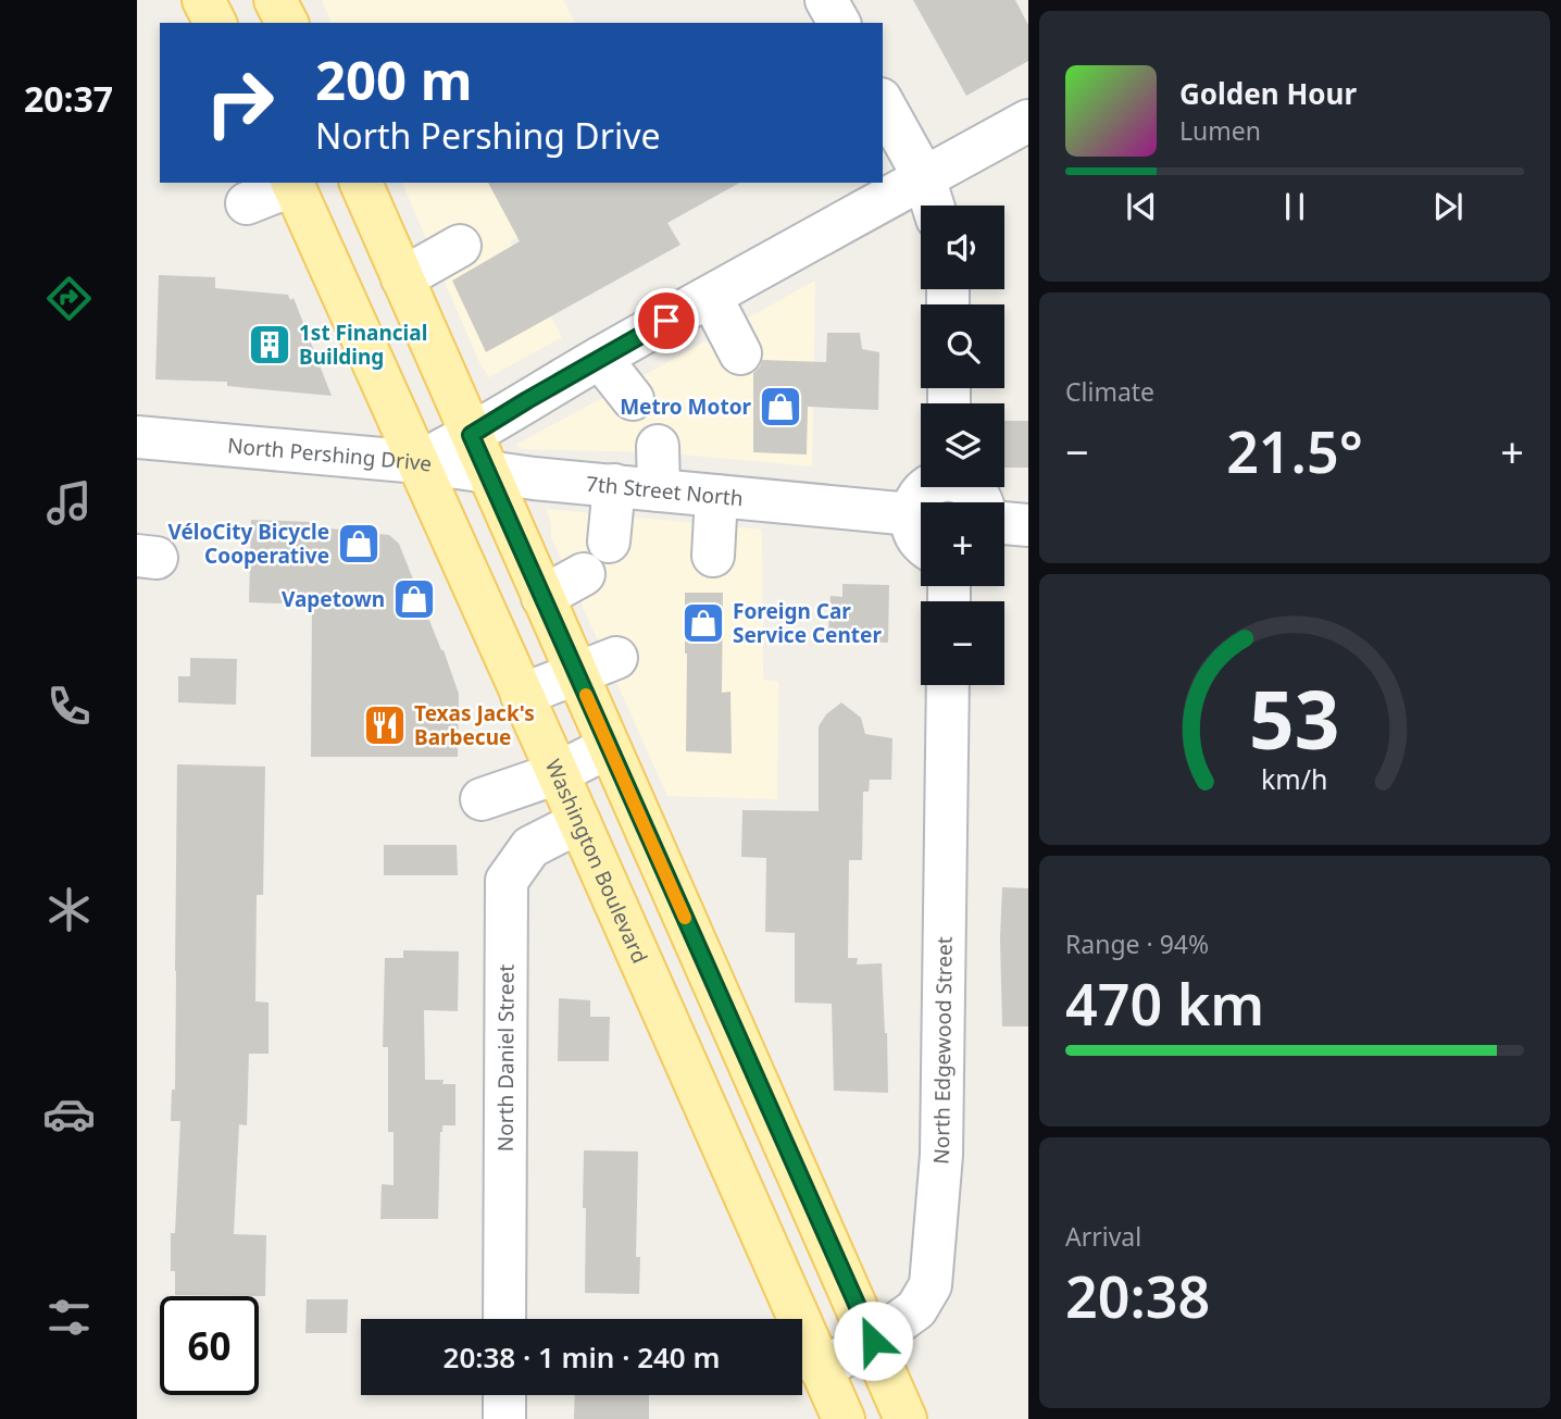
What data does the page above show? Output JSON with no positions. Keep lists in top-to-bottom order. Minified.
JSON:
{"streets":{"main road":["Washington Boulevard"],"street":["North Pershing Drive","7th Street North","North Edgewood Street","North Daniel Street"]},"crossings":[["North Pershing Drive","7th Street North"],["North Pershing Drive","Washington Boulevard"],["7th Street North","Washington Boulevard"],["Washington Boulevard","North Edgewood Street"],["Washington Boulevard","North Daniel Street"]],"places":{"building":["1st Financial Building"],"shop":["Metro Motor","VéloCity Bicycle Cooperative","Vapetown","Foreign Car Service Center"],"restaurant":["Texas Jack's Barbecue"]},"page":{"tabs":"20:37","turn":["200 m","North Pershing Drive"],"song":["Golden Hour","Lumen"],"map_buttons":["+","−"],"tile":["Climate",["Range · 94%","470 km"],["Arrival","20:38"]],"heat":["−","21.5°","+"],"limit":"60","trip":"20:38 · 1 min · 240 m","gauge":["53","km/h"]}}
